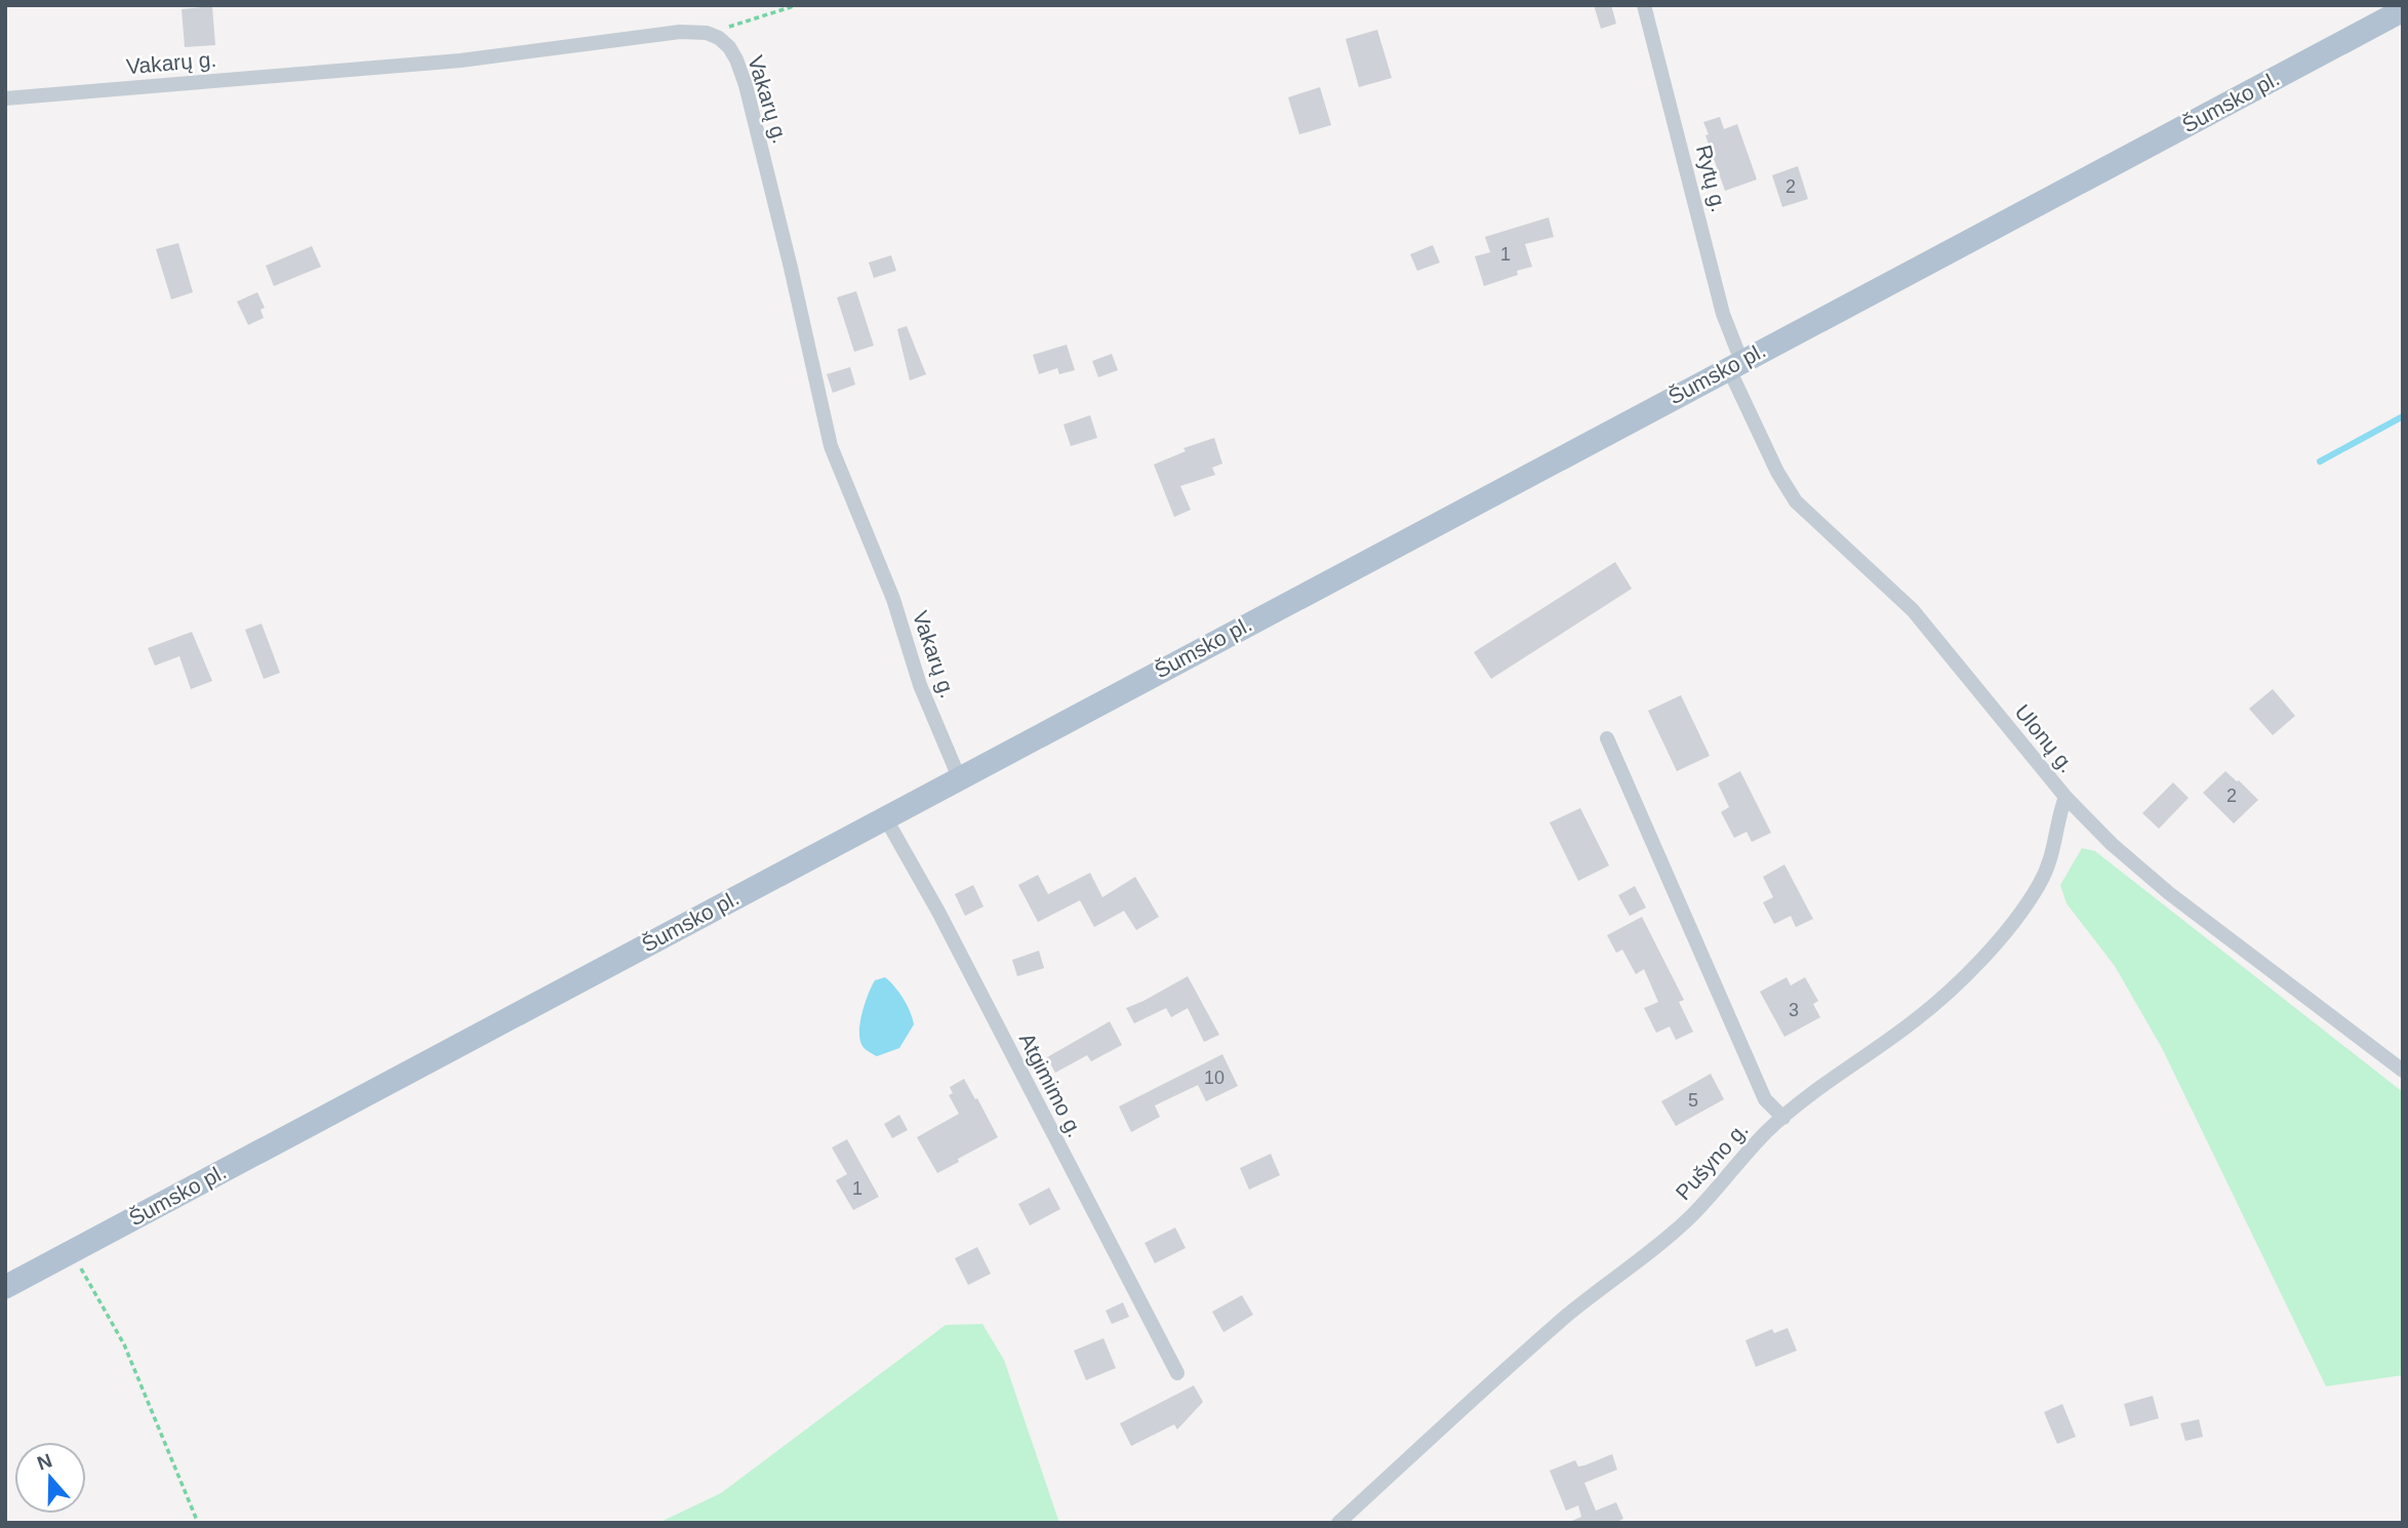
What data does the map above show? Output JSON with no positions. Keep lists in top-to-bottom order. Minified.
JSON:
{"streets":{"main road":["Šumsko pl."],"street":["Vakarų g.","Rytų g.","Ulonų g.","Atgimimo g.","Pušyno g."]},"crossings":[["Vakarų g.","Šumsko pl."],["Šumsko pl.","Rytų g."],["Šumsko pl.","Ulonų g."],["Šumsko pl.","Atgimimo g."],["Rytų g.","Ulonų g."],["Ulonų g.","Pušyno g."]],"house_numbers":["2","1","2","3","10","5","1"],"north":"top"}
